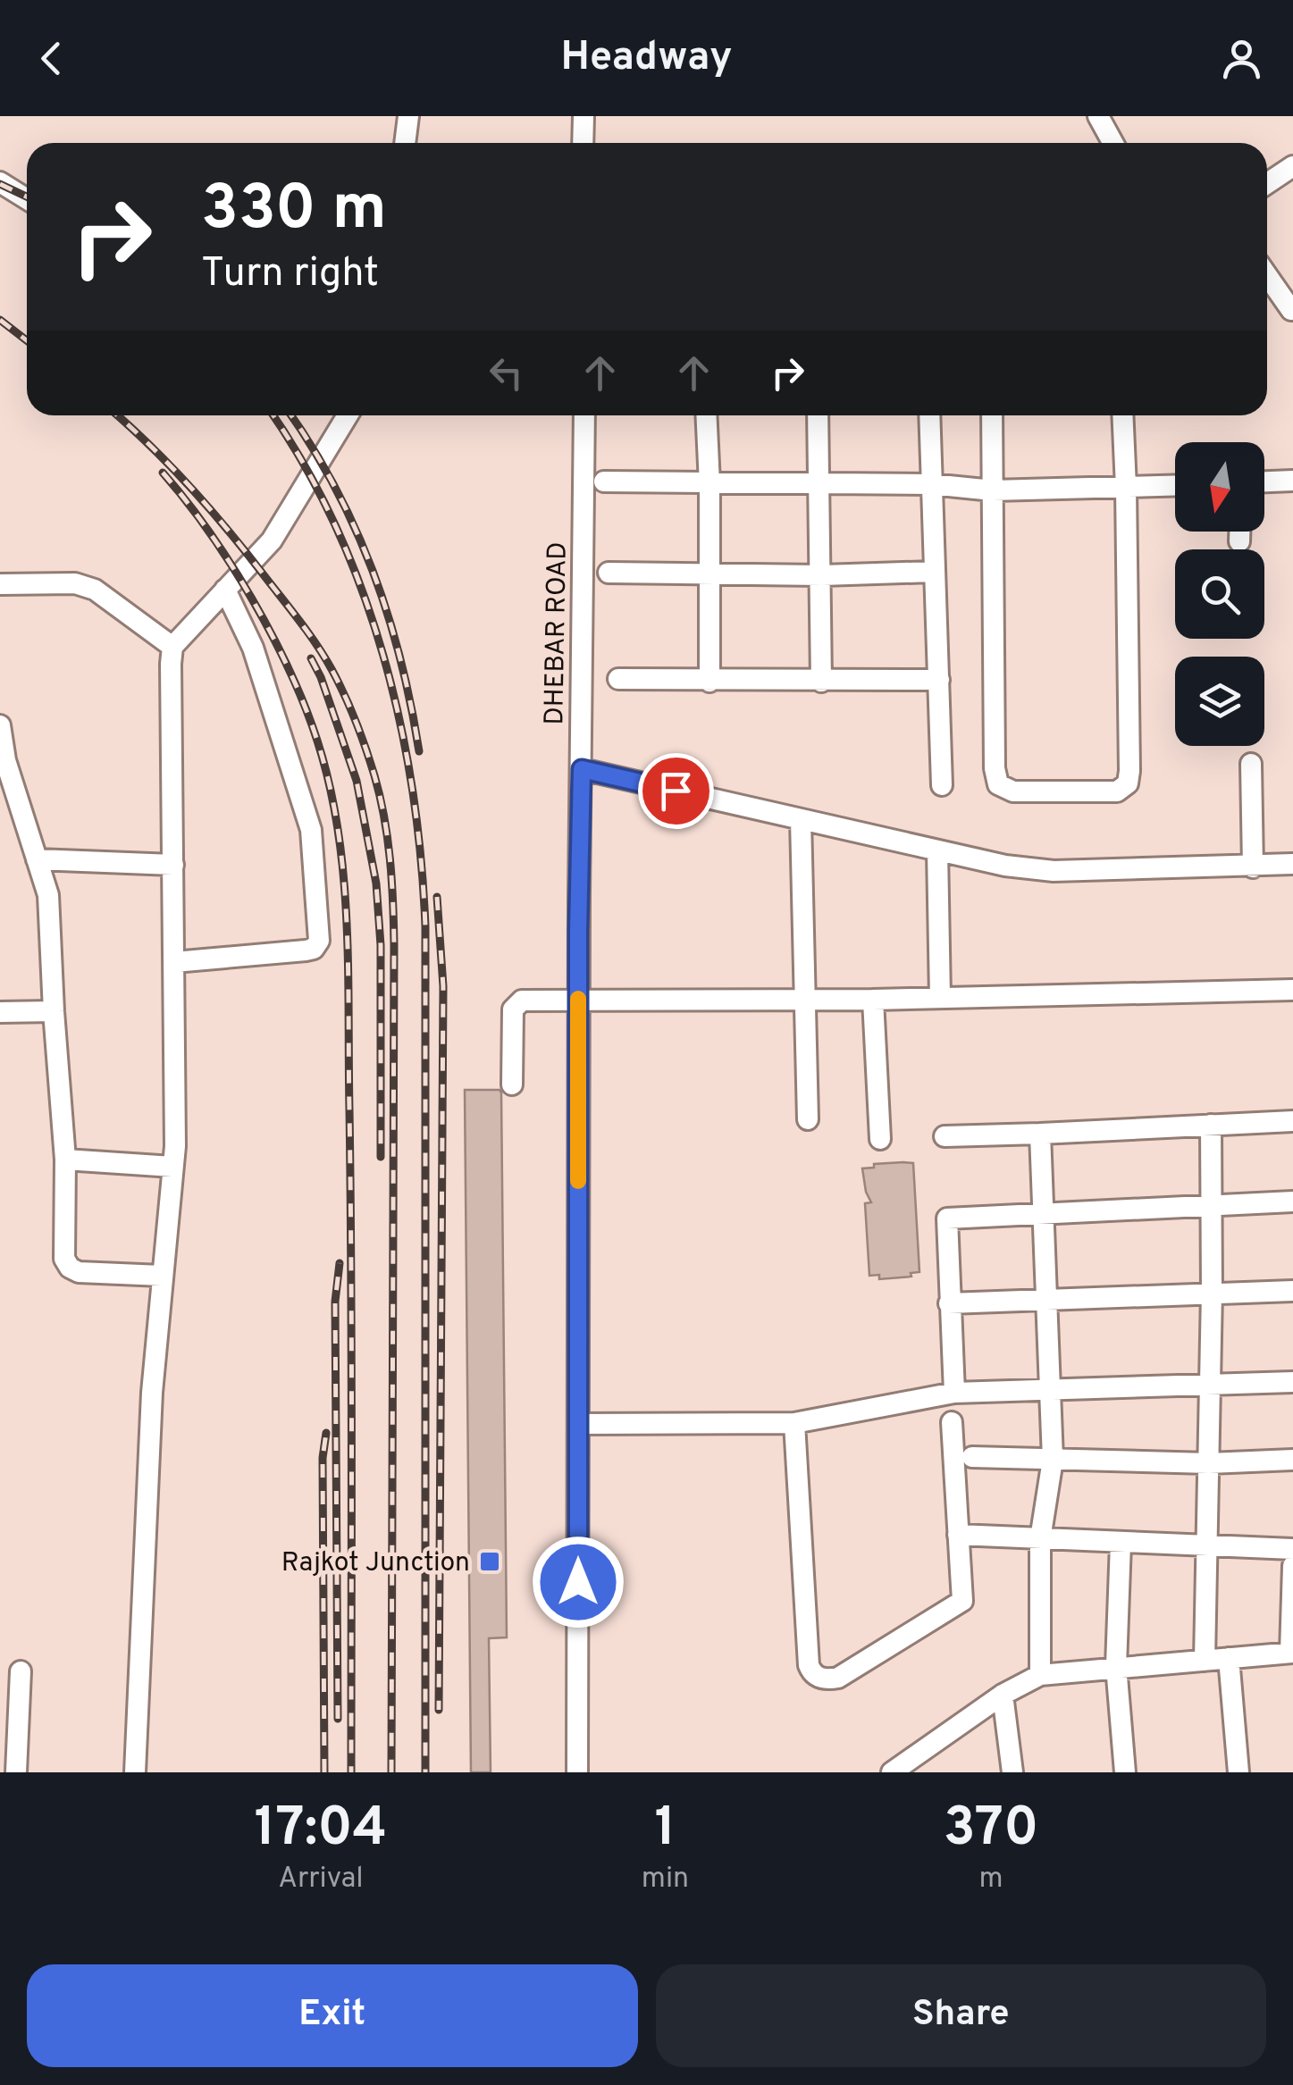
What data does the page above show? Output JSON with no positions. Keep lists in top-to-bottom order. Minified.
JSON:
{"streets":{"street":["DHEBAR ROAD"]},"places":{"transit":["Rajkot Junction"]},"north":"bottom","page":{"header":"Headway","turn":["330 m","Turn right"],"eta":["17:04","Arrival","1","min","370","m"],"buttons":["Exit","Share"]}}
